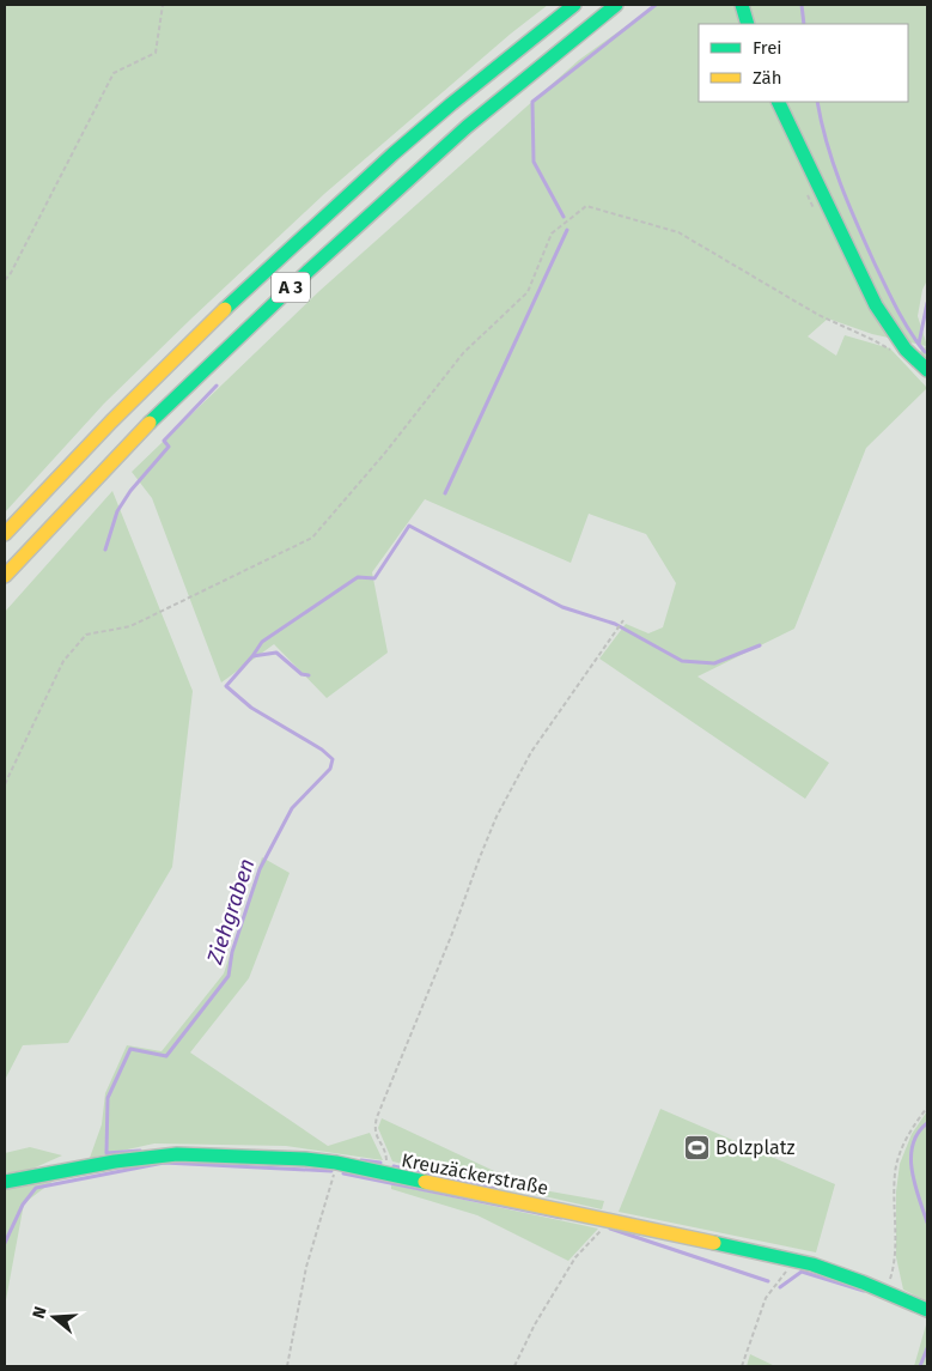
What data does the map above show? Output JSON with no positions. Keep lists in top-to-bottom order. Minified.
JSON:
{"streets":{"main road":["A 3","Kreuzäckerstraße"]},"water":["Ziehgraben"],"places":{"sports":["Bolzplatz"]},"legend":["Frei","Zäh"],"north":"left"}
